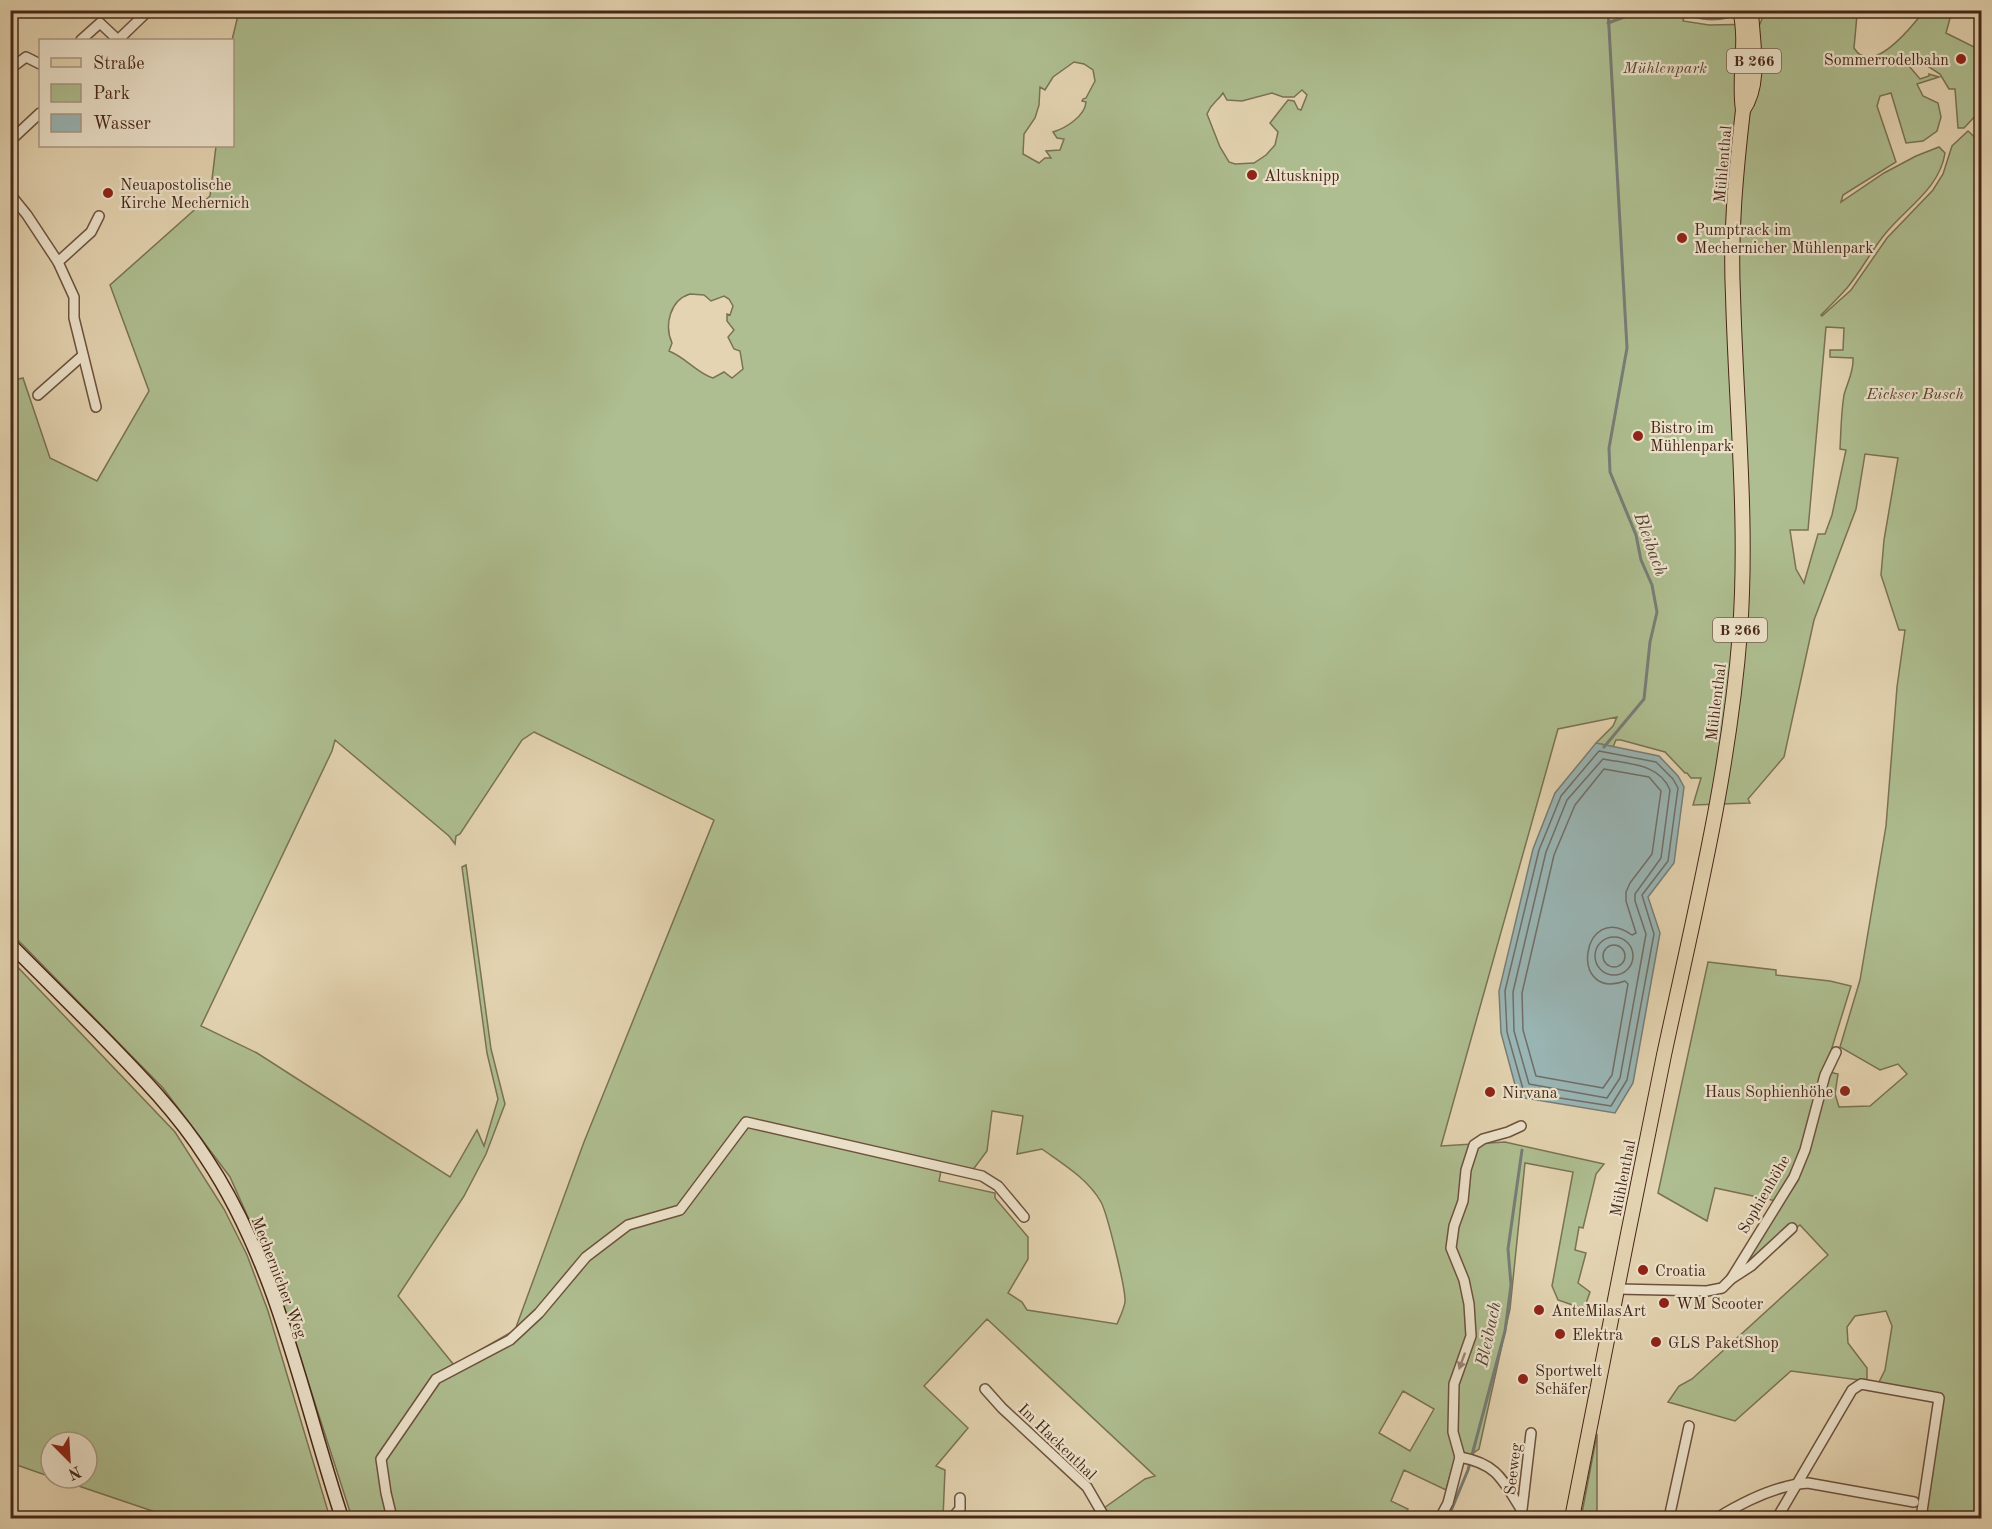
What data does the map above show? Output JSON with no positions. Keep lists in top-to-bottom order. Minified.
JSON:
{"streets":{"main road":["B 266","Mühlenthal"],"street":["Sophienhöhe","Mechernicher Weg","Im Hackenthal","Seeweg"]},"crossings":[["B 266","Mühlenthal"]],"water":["Bleibach"],"parks":["Mühlenpark","Eickser Busch"],"places":["Sommerrodelbahn","Altusknipp","Neuapostolische Kirche Mechernich","Pumptrack im Mechernicher Mühlenpark","Bistro im Mühlenpark","Haus Sophienhöhe","Nirvana","Croatia","WM Scooter","AnteMilasArt","Elektra","GLS PaketShop","Sportwelt Schäfer"],"legend":["Straße","Park","Wasser"],"north":"bottom right"}
